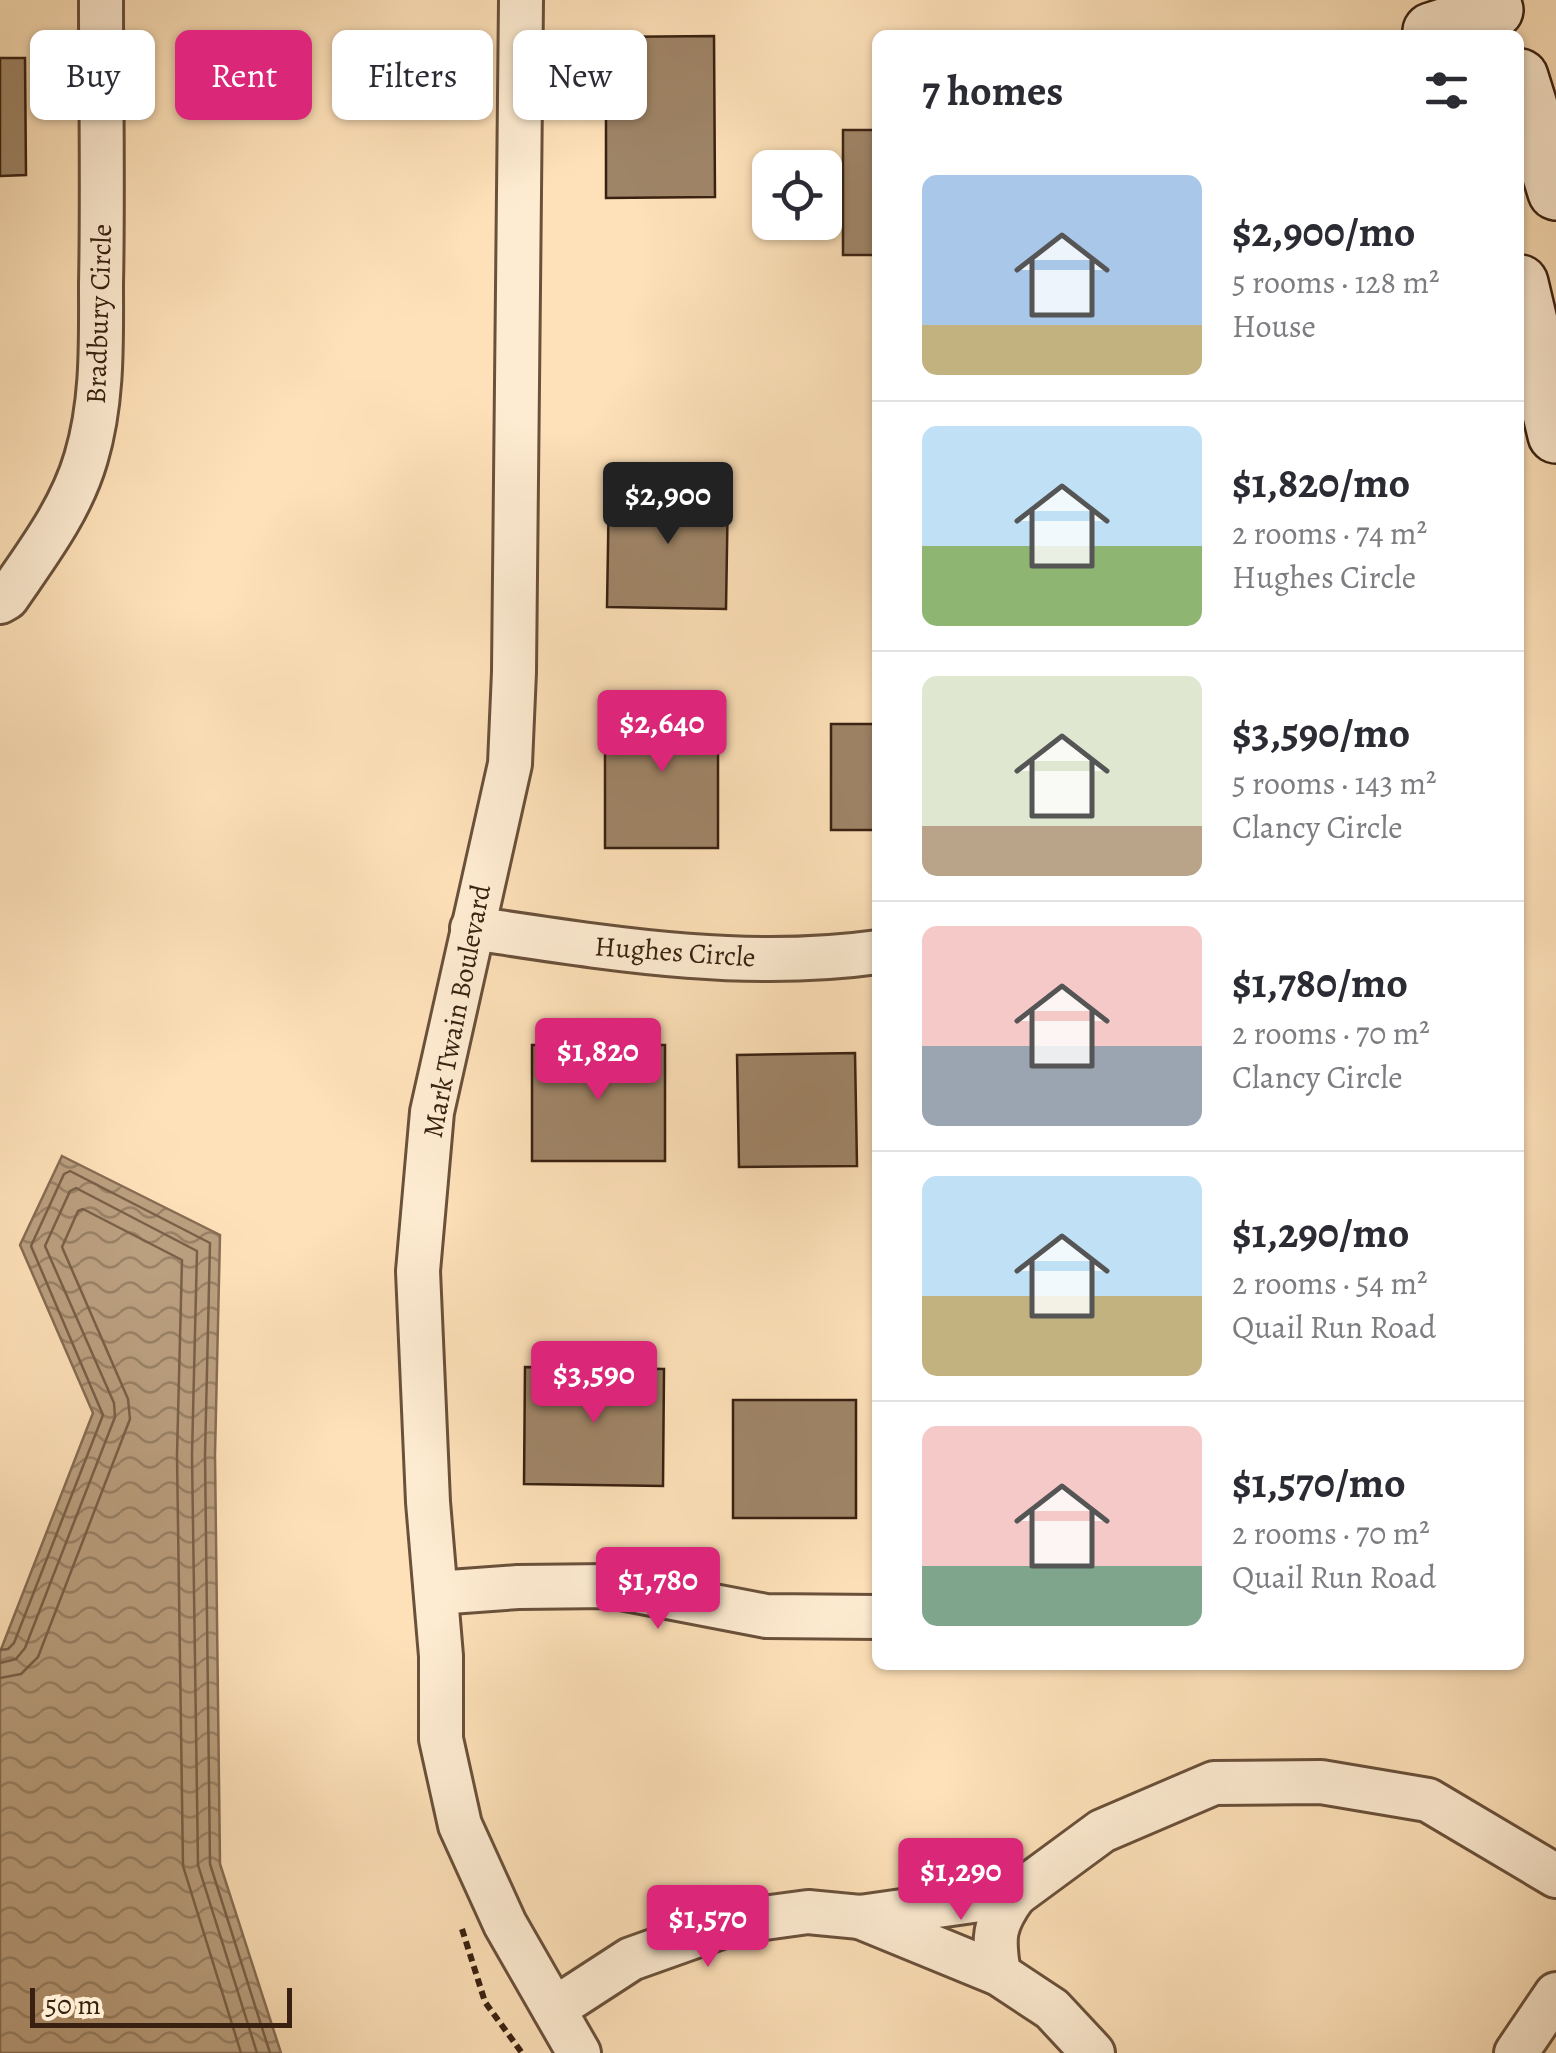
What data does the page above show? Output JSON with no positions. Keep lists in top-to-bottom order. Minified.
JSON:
{"streets":{"street":["Bradbury Circle","Hughes Circle","Mark Twain Boulevard"]},"crossings":[["Hughes Circle","Mark Twain Boulevard"]],"scale_bar":"50 m","page":{"chip":["Buy","Rent","Filters","New"],"heading":"7 homes","list":[{"name":"$2,900/mo","note":"5 rooms · 128 m² · House"},{"name":"$1,820/mo","note":"2 rooms · 74 m² · Hughes Circle"},{"name":"$3,590/mo","note":"5 rooms · 143 m² · Clancy Circle"},{"name":"$1,780/mo","note":"2 rooms · 70 m² · Clancy Circle"},{"name":"$1,290/mo","note":"2 rooms · 54 m² · Quail Run Road"},{"name":"$1,570/mo","note":"2 rooms · 70 m² · Quail Run Road"}],"price":["$2,900","$2,640","$1,820","$3,590","$1,780","$1,290","$1,570"],"scale":"50 m"}}
